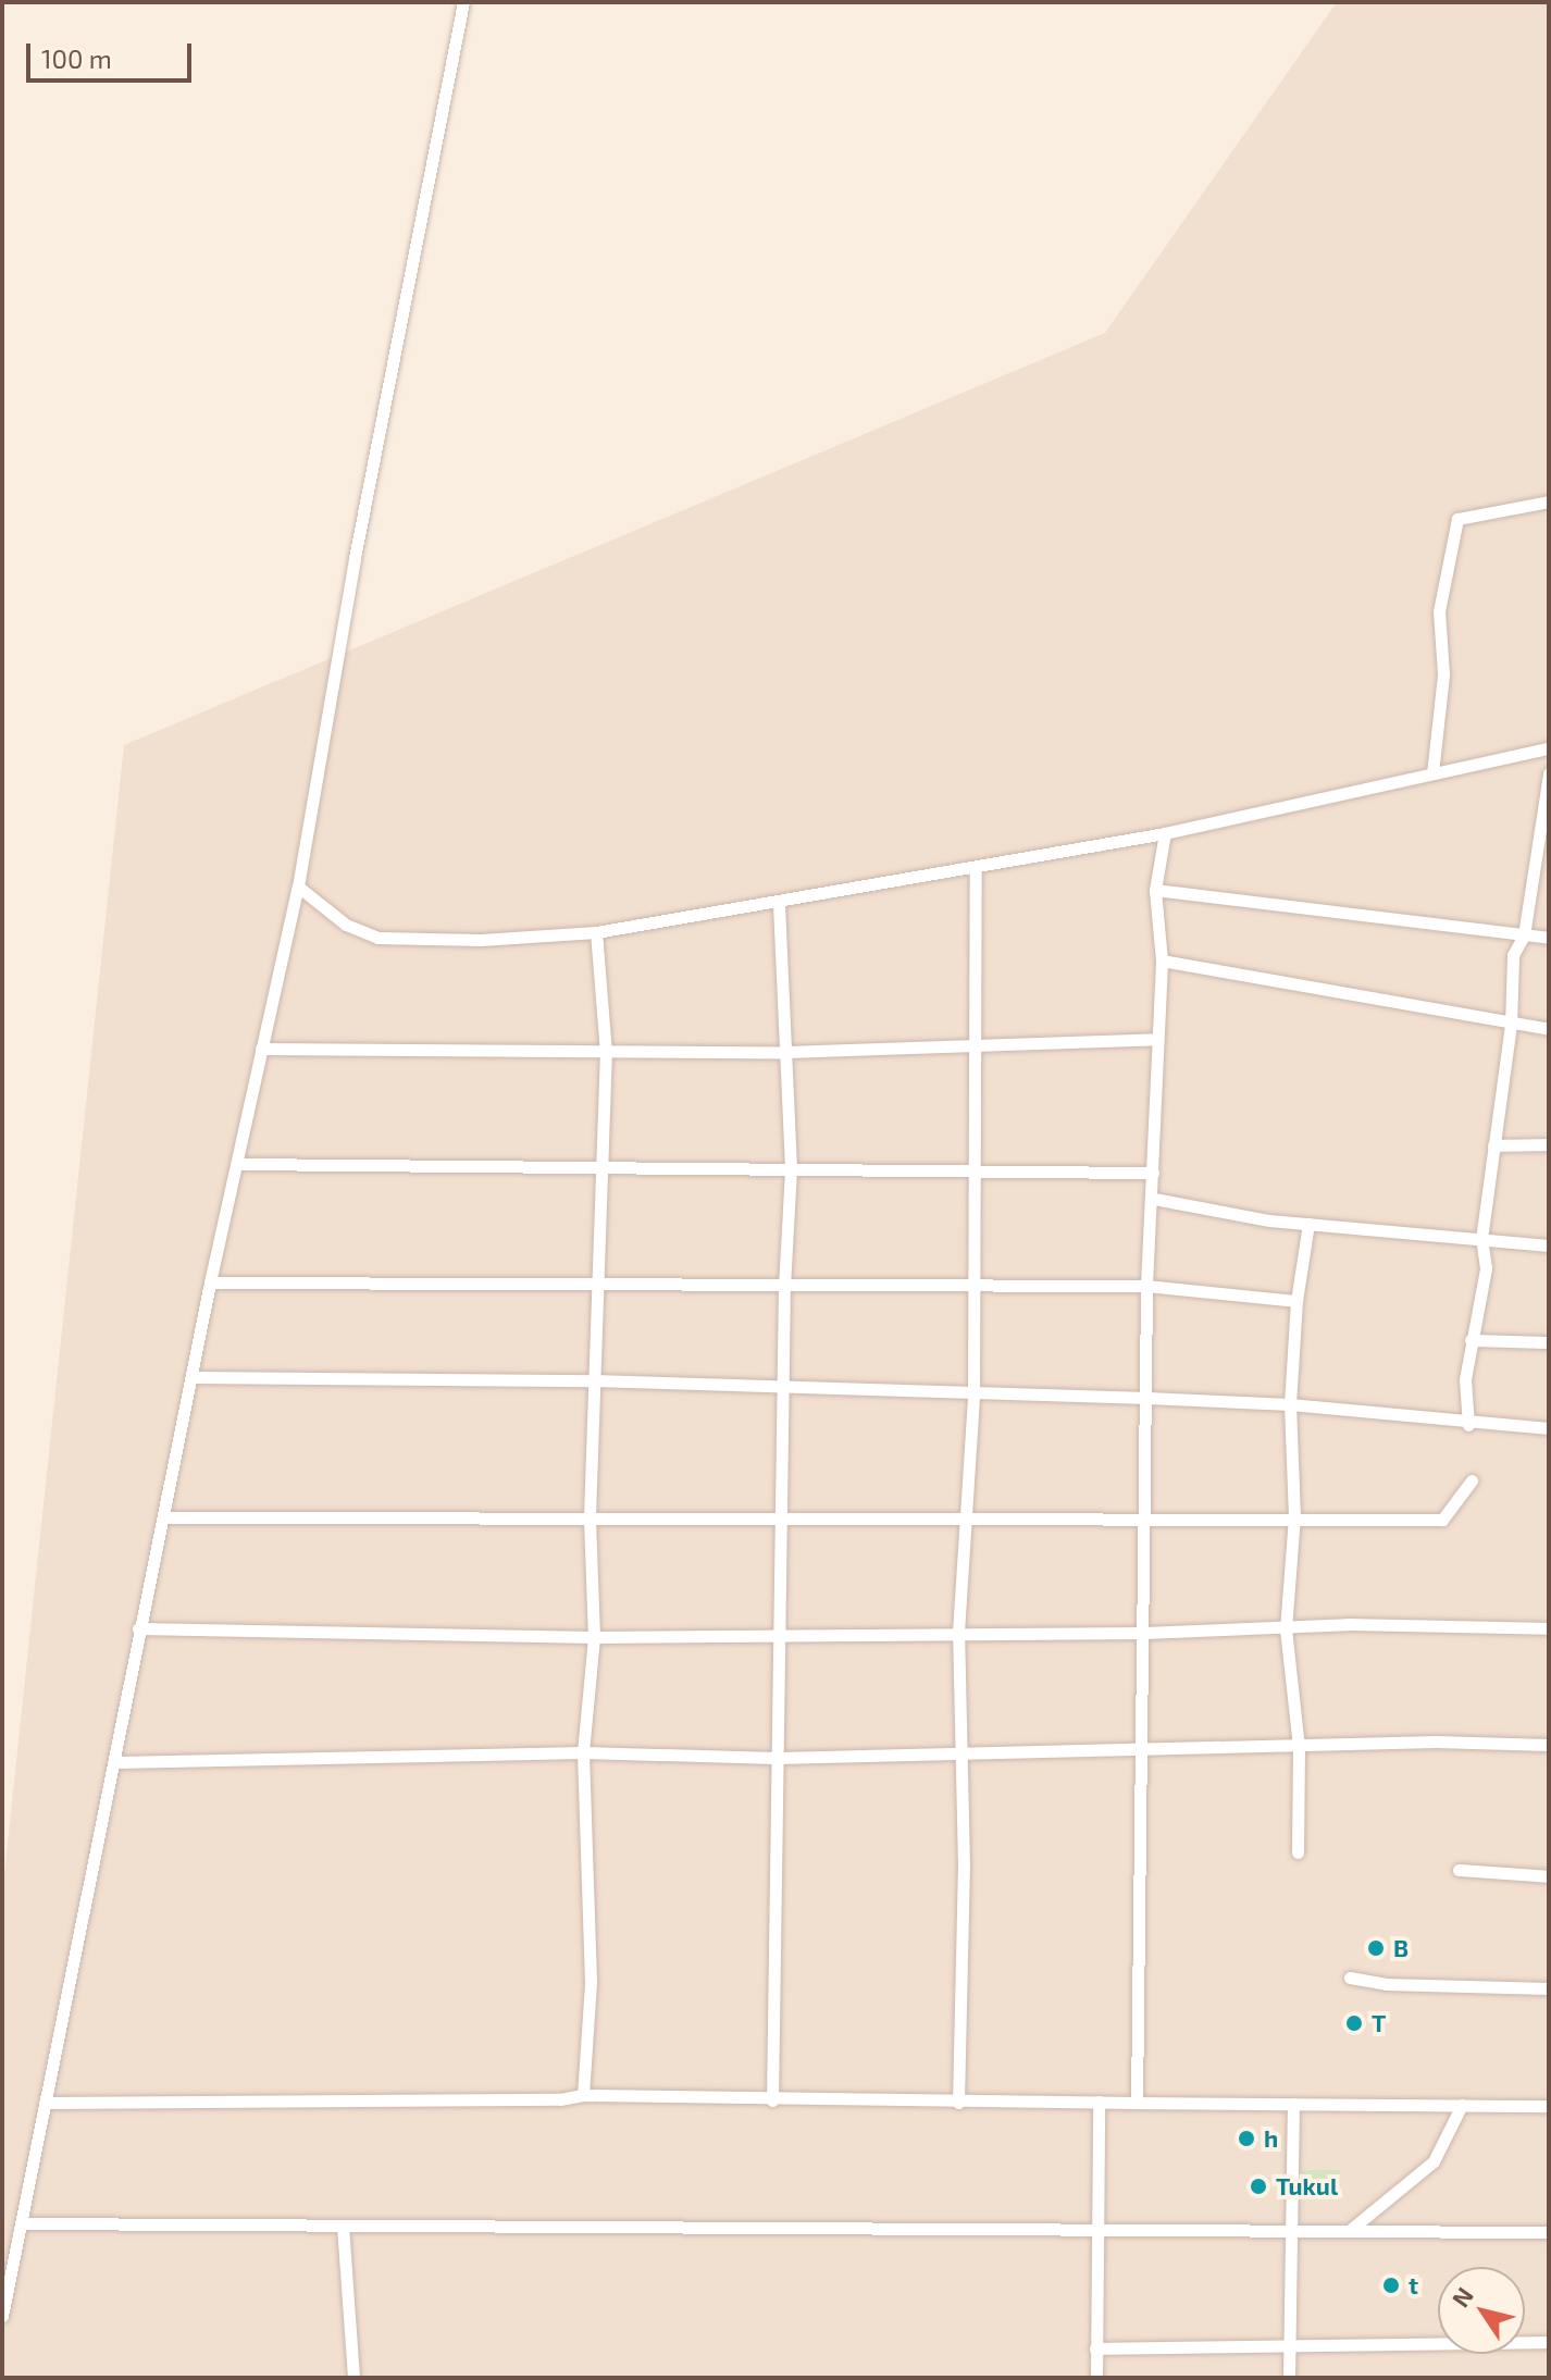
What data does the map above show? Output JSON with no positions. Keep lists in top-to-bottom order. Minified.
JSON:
{"places":["B","T","h","Tukul","t"],"scale_bar":"100 m","north":"top left"}
